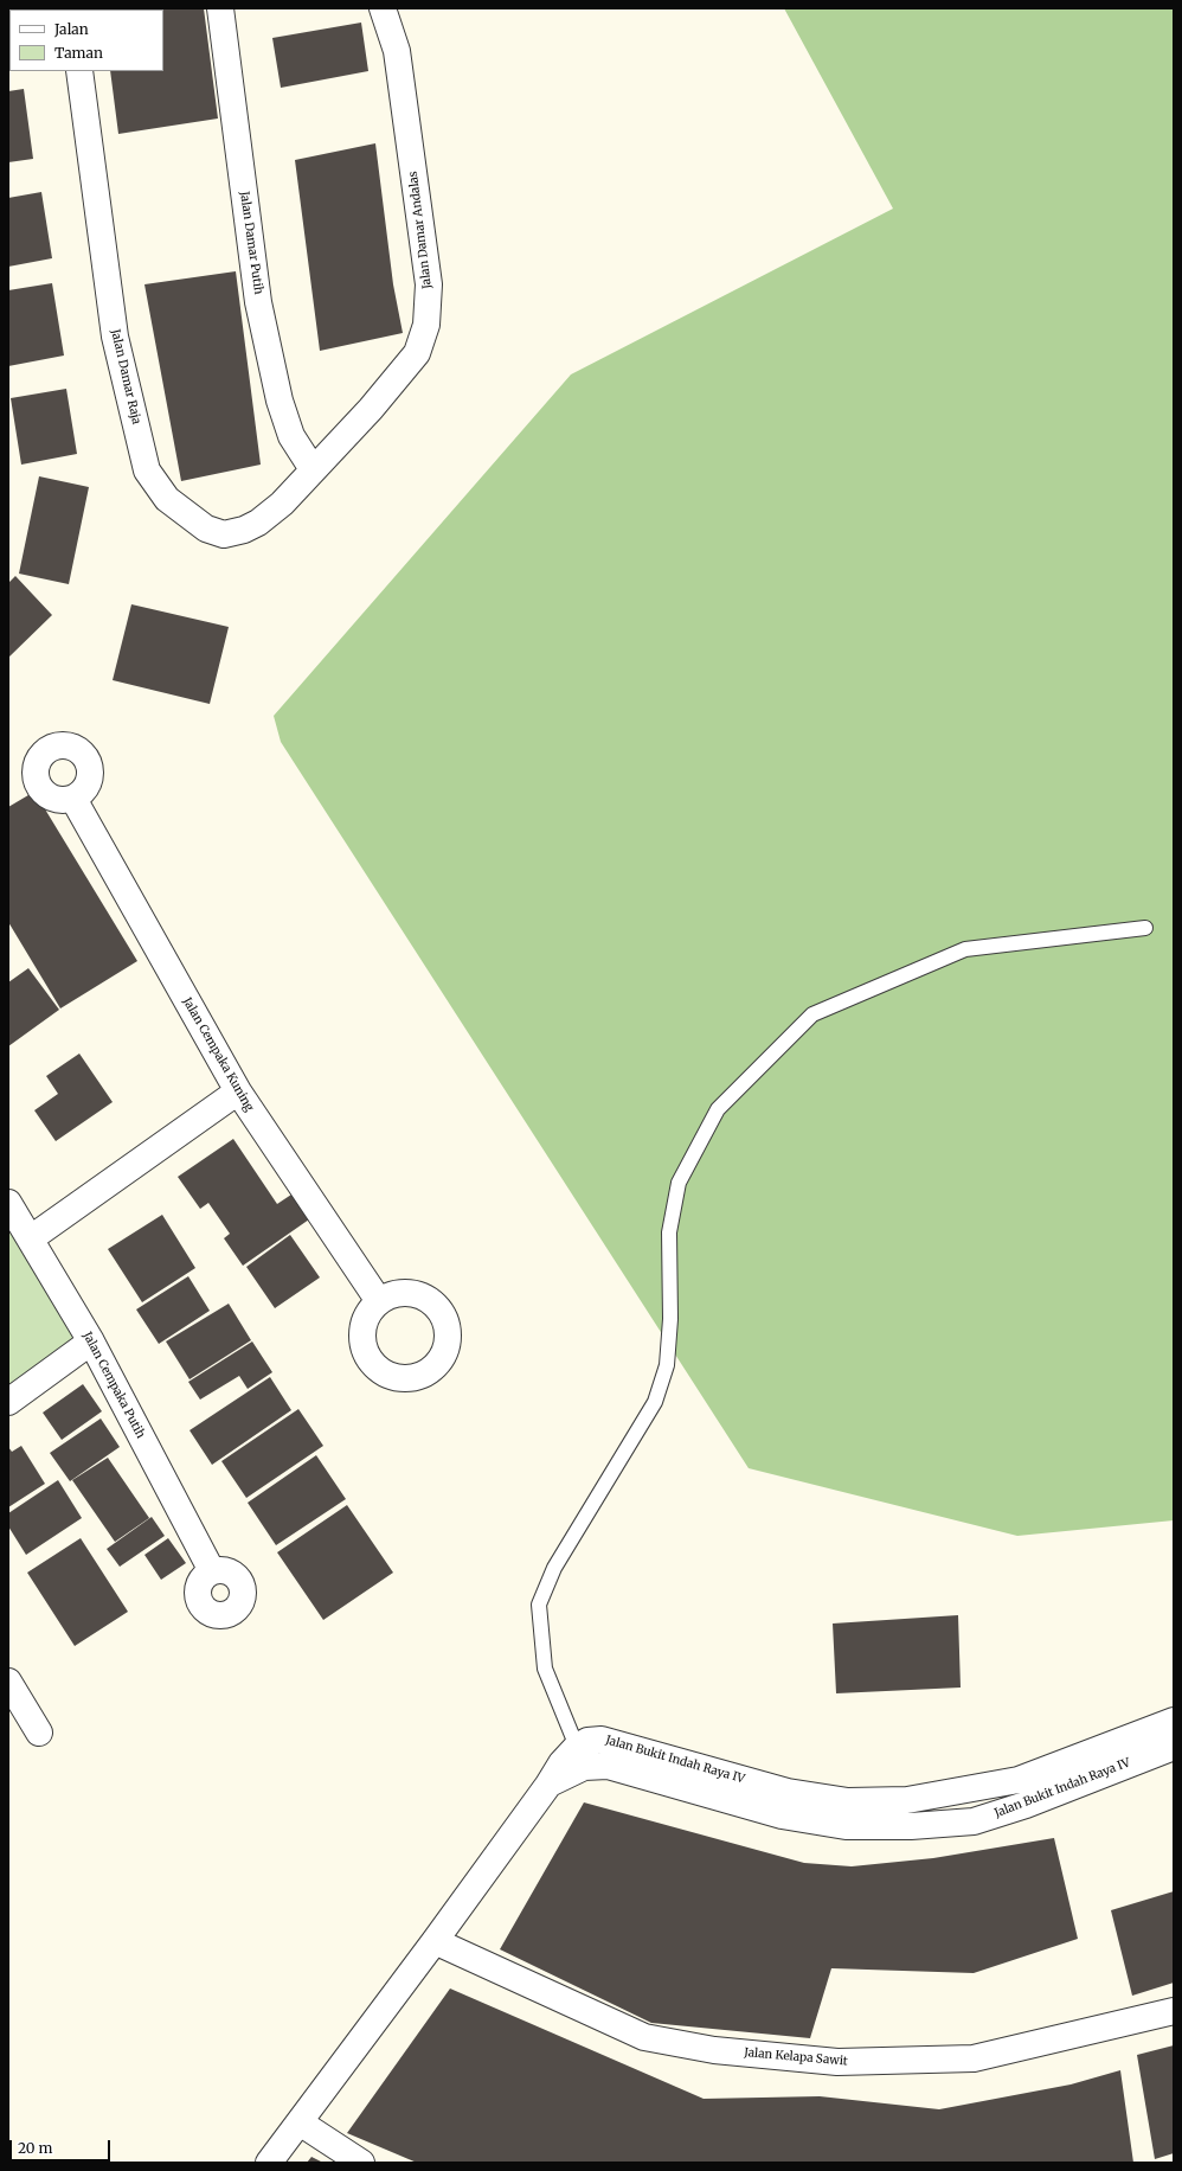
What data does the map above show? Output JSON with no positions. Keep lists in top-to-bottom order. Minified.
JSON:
{"streets":{"street":["Jalan Damar Andalas","Jalan Damar Putih","Jalan Damar Raja","Jalan Cempaka Kuning","Jalan Cempaka Putih","Jalan Bukit Indah Raya IV","Jalan Kelapa Sawit"]},"crossings":[["Jalan Damar Andalas","Jalan Damar Putih"],["Jalan Damar Andalas","Jalan Damar Raja"],["Jalan Damar Putih","Jalan Damar Raja"],["Jalan Bukit Indah Raya IV","Jalan Kelapa Sawit"]],"legend":["Jalan","Taman"],"scale_bar":"20 m"}
